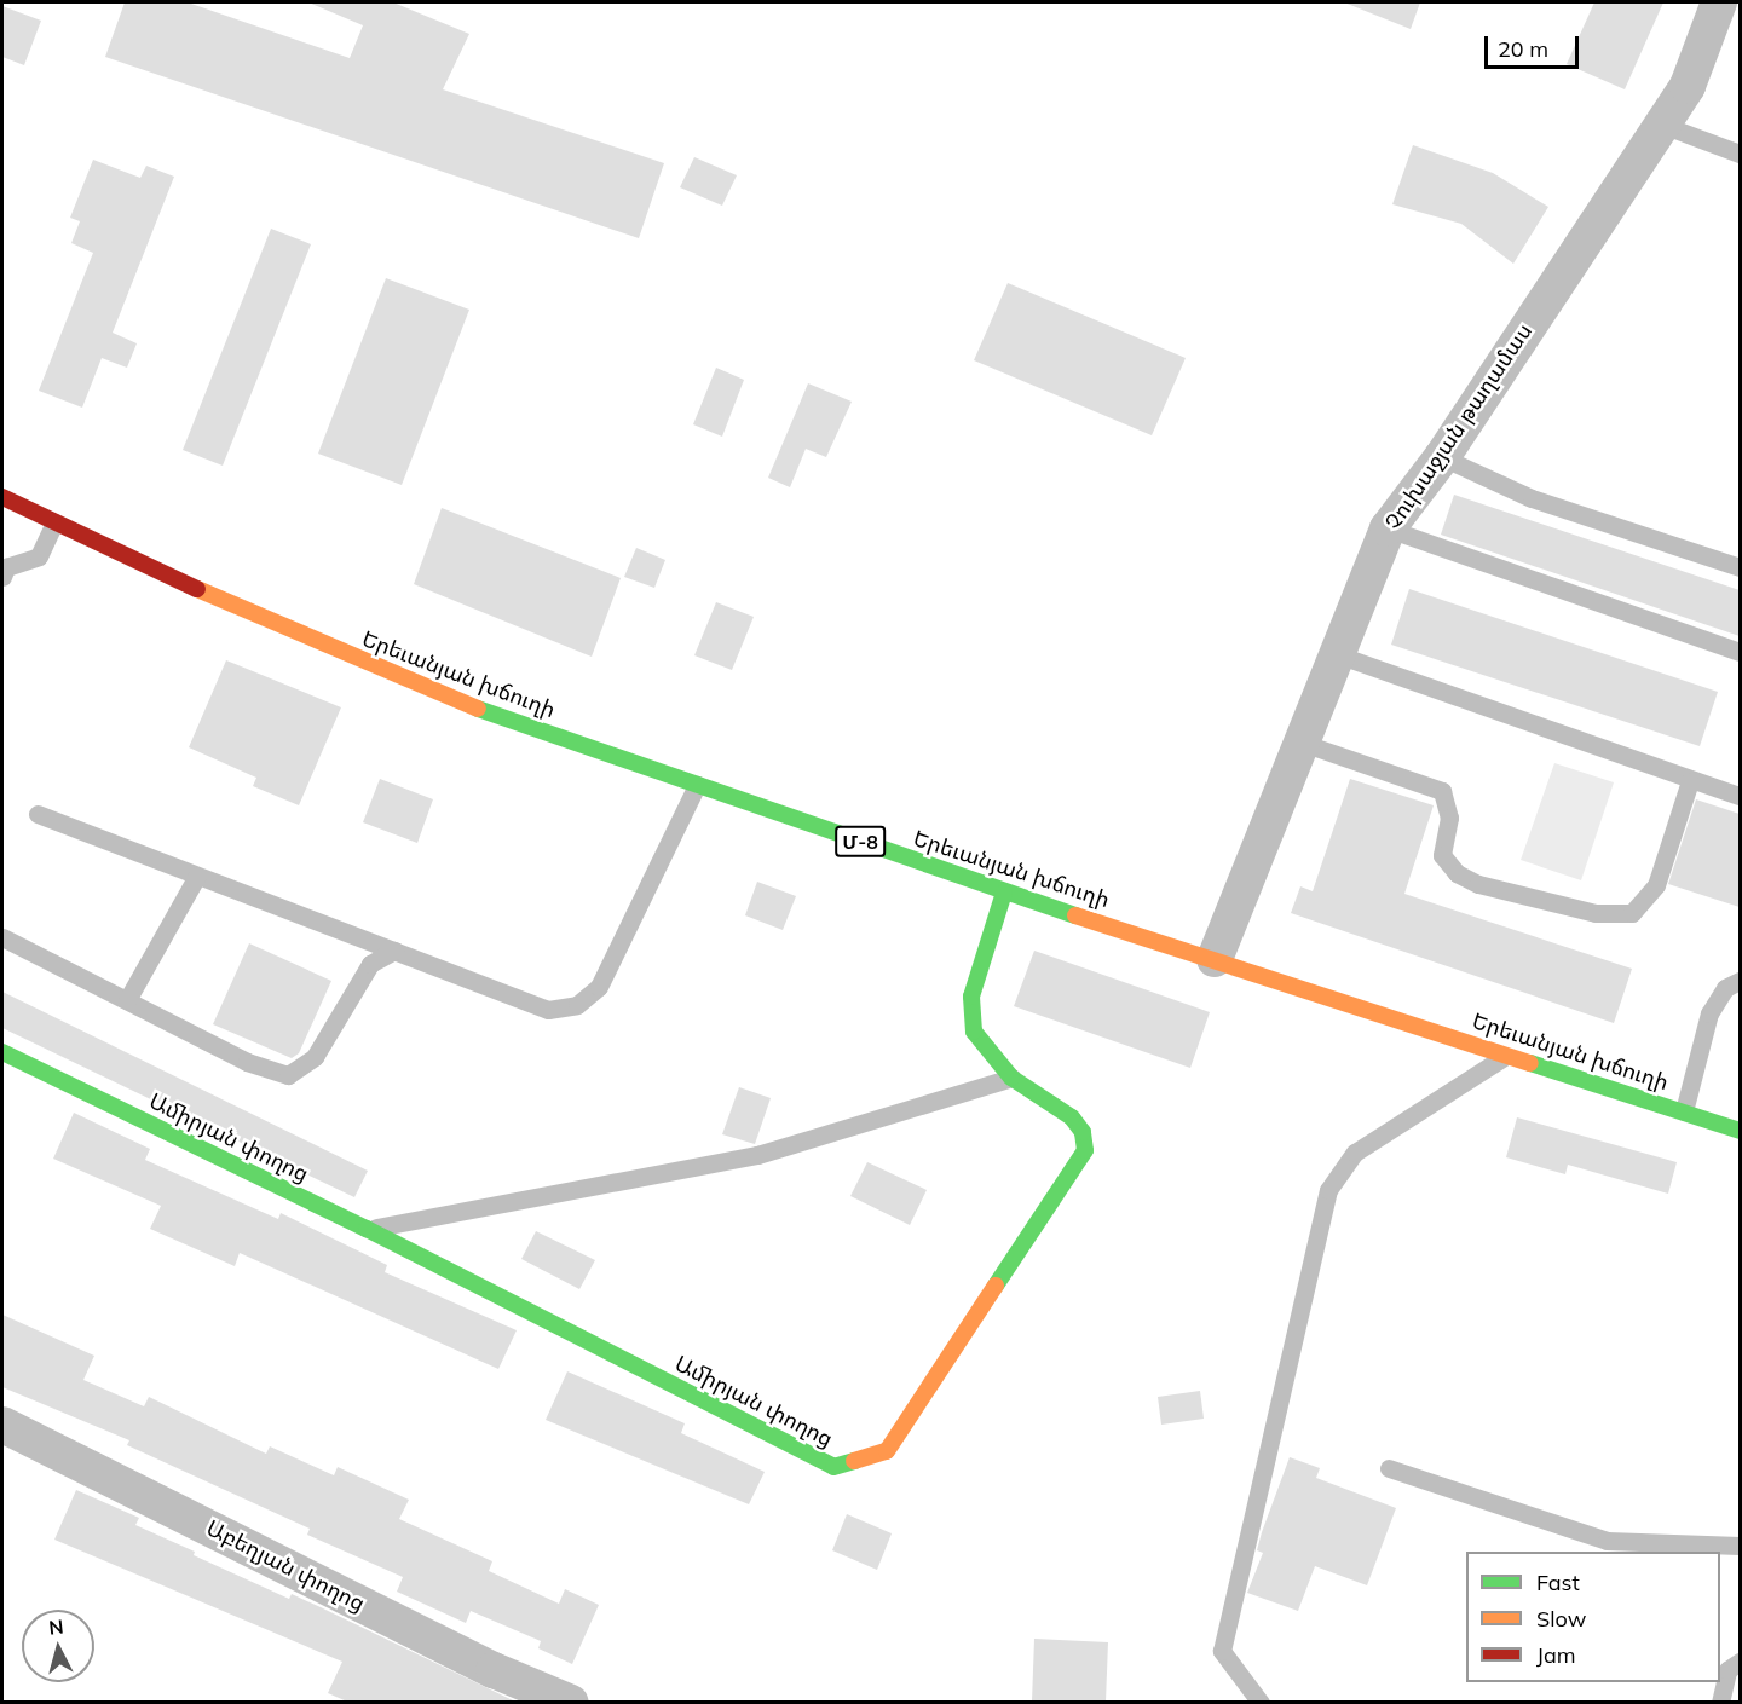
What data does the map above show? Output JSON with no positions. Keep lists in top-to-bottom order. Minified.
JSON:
{"streets":{"main road":["Երեւանյան խճուղի","Մ-8","Ամիրյան փողոց"],"street":["Չուխաջյան թաղամաս","Աբեղյան փողոց"]},"crossings":[["Չուխաջյան թաղամաս","Երեւանյան խճուղի"],["Երեւանյան խճուղի","Ամիրյան փողոց"]],"legend":["Fast","Slow","Jam"],"scale_bar":"20 m","north":"top"}
